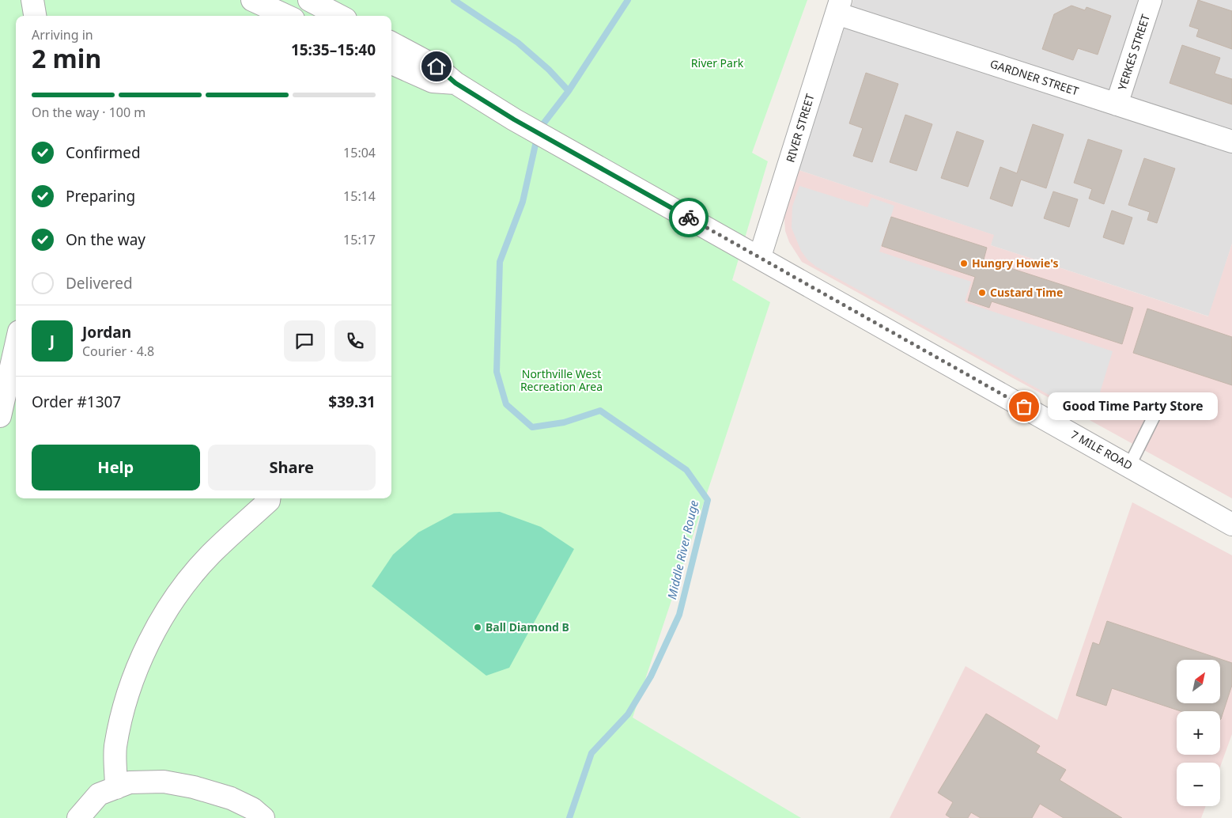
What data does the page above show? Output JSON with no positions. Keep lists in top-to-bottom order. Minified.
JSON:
{"streets":{"street":["YERKES STREET","GARDNER STREET","RIVER STREET","7 MILE ROAD"]},"crossings":[["YERKES STREET","GARDNER STREET"],["GARDNER STREET","RIVER STREET"],["RIVER STREET","7 MILE ROAD"]],"water":["Middle River Rouge"],"parks":["River Park","Northville West Recreation Area"],"places":["Hungry Howie's","Custard Time","Good Time Party Store","Ball Diamond B"],"north":"top right","page":{"heading":["2 min","Arriving in","15:35–15:40"],"panel":["Jordan","Courier · 4.8","Order #1307","$39.31"],"bar":"On the way · 100 m","list":[["Confirmed","15:04"],["Preparing","15:14"],["On the way","15:17"],"Delivered"],"round":"J","bubble":"Good Time Party Store","buttons":["Help","Share"],"map_buttons":["+","−"]}}
